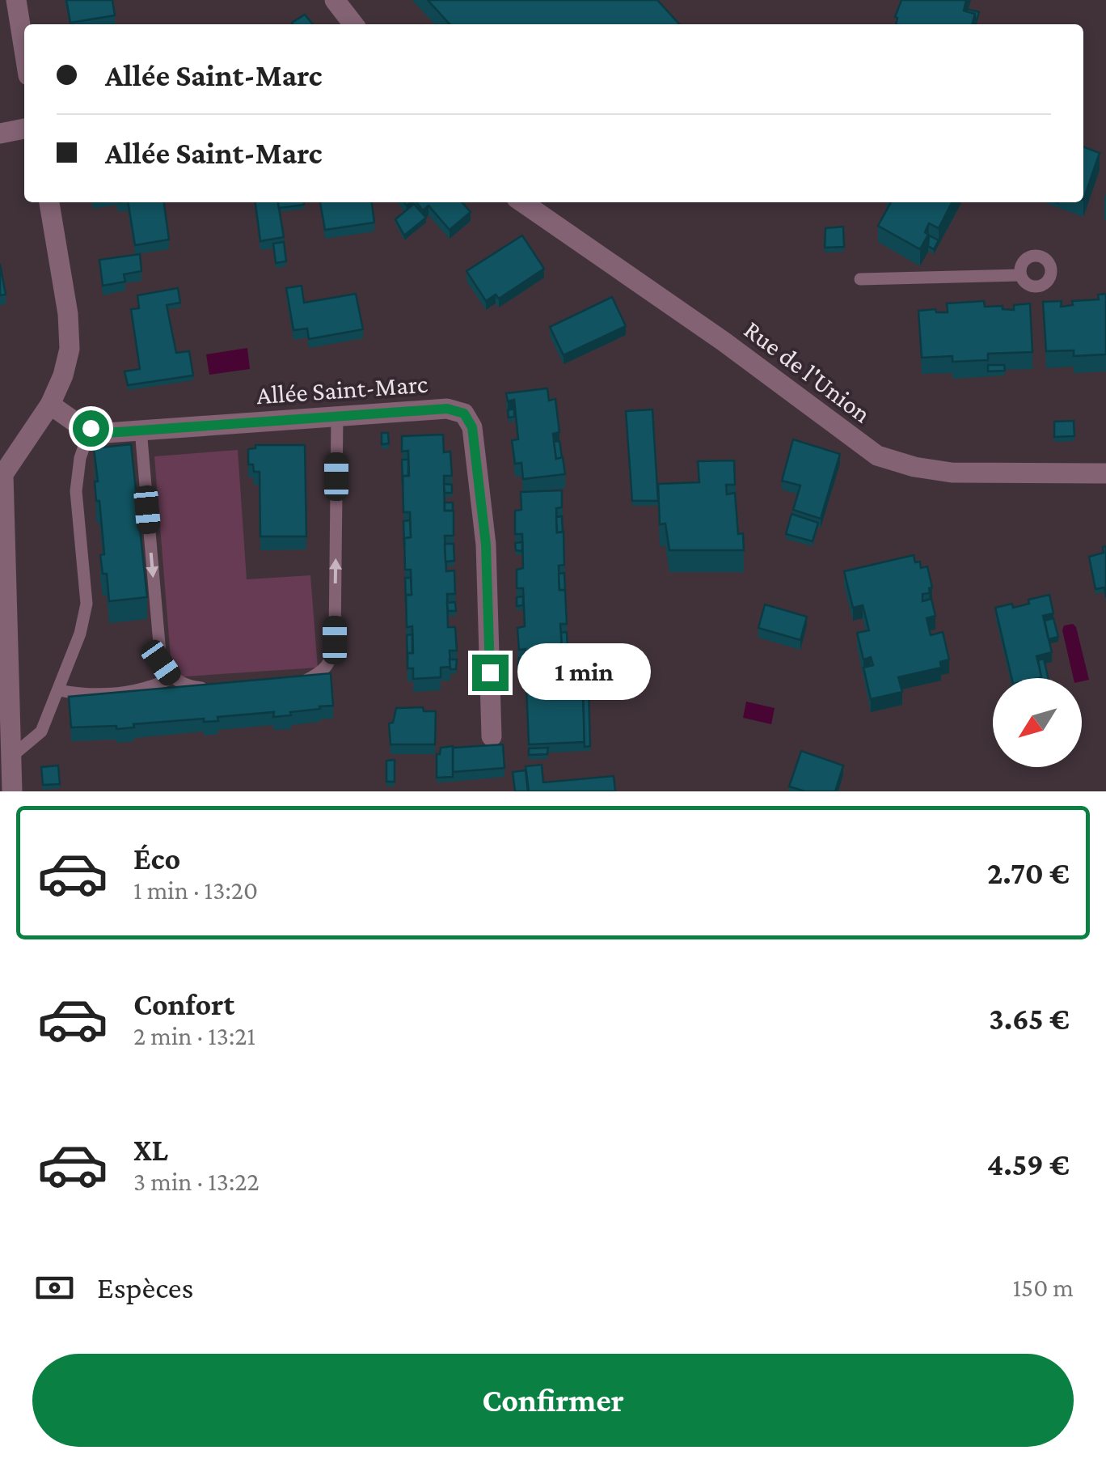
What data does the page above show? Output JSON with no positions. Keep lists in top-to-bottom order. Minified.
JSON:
{"streets":{"street":["Rue de l'Union","Allée Saint-Marc"]},"north":"bottom left","page":{"banner":["Allée Saint-Marc","Allée Saint-Marc"],"bubble":"1 min","list":[{"name":"Éco","note":"1 min · 13:20","value":"2.70 €"},{"name":"Confort","note":"2 min · 13:21","value":"3.65 €"},{"name":"XL","note":"3 min · 13:22","value":"4.59 €"}],"pay":["Espèces","150 m"],"buttons":"Confirmer"}}
